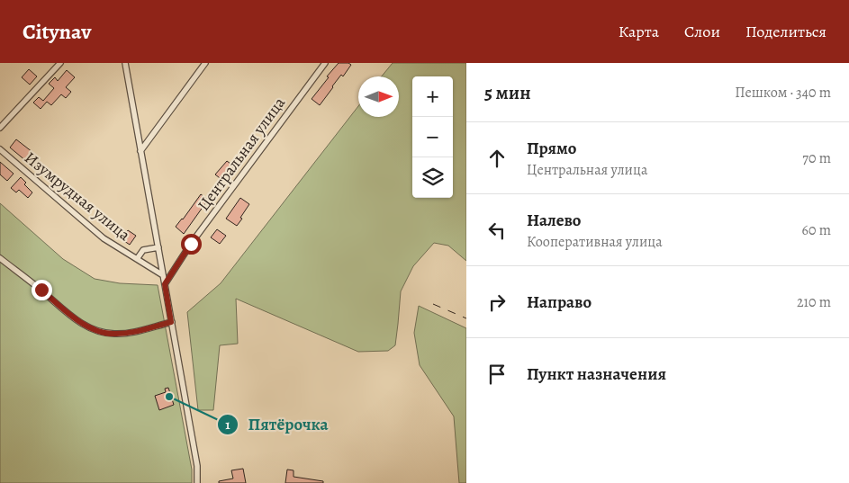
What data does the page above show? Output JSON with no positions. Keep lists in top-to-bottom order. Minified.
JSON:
{"streets":{"street":["Центральная улица","Изумрудная улица"]},"places":["Пятёрочка"],"north":"right","page":{"header":"Citynav","nav":["Карта","Слои","Поделиться"],"heading":["5 мин","Пешком · 340 m"],"map_buttons":["+","−"],"list":[["Прямо","Центральная улица","70 m"],["Налево","Кооперативная улица","60 m"],["Направо","210 m"],"Пункт назначения"]}}
